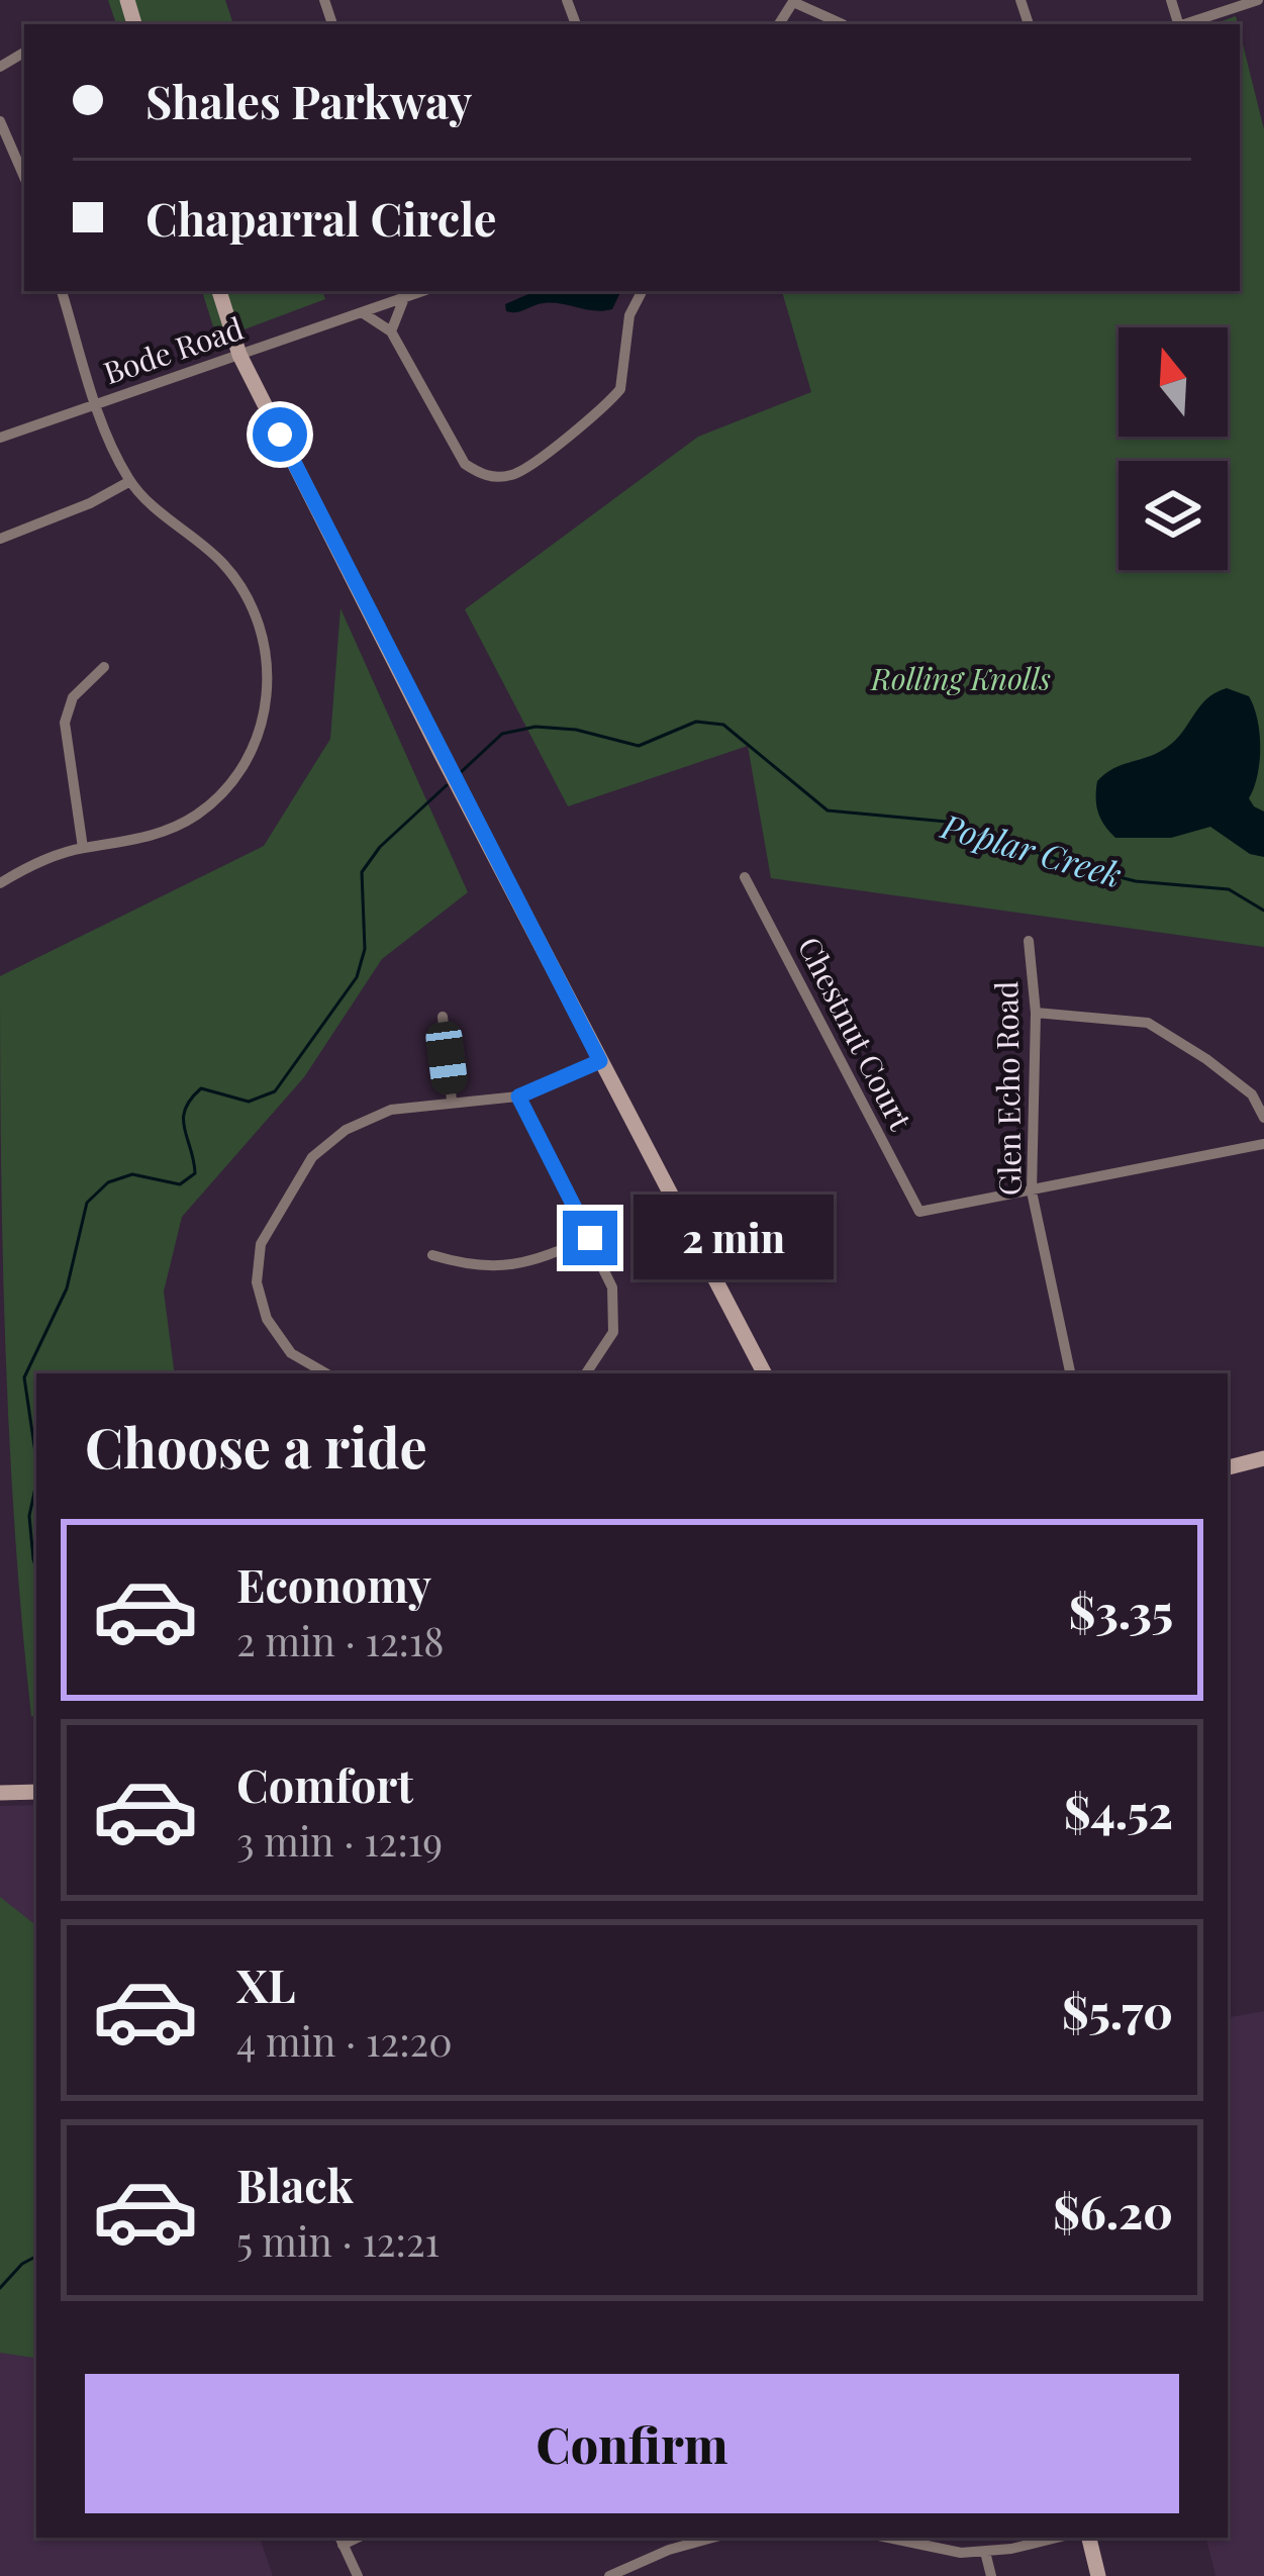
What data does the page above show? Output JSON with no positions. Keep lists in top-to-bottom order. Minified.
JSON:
{"streets":{"street":["Bode Road","Chestnut Court","Glen Echo Road"]},"crossings":[["Chestnut Court","Glen Echo Road"]],"water":["Poplar Creek"],"parks":["Rolling Knolls"],"north":"top","page":{"banner":["Shales Parkway","Chaparral Circle"],"bubble":"2 min","heading":"Choose a ride","list":[{"name":"Economy","note":"2 min · 12:18","value":"$3.35"},{"name":"Comfort","note":"3 min · 12:19","value":"$4.52"},{"name":"XL","note":"4 min · 12:20","value":"$5.70"},{"name":"Black","note":"5 min · 12:21","value":"$6.20"}],"buttons":"Confirm"}}
